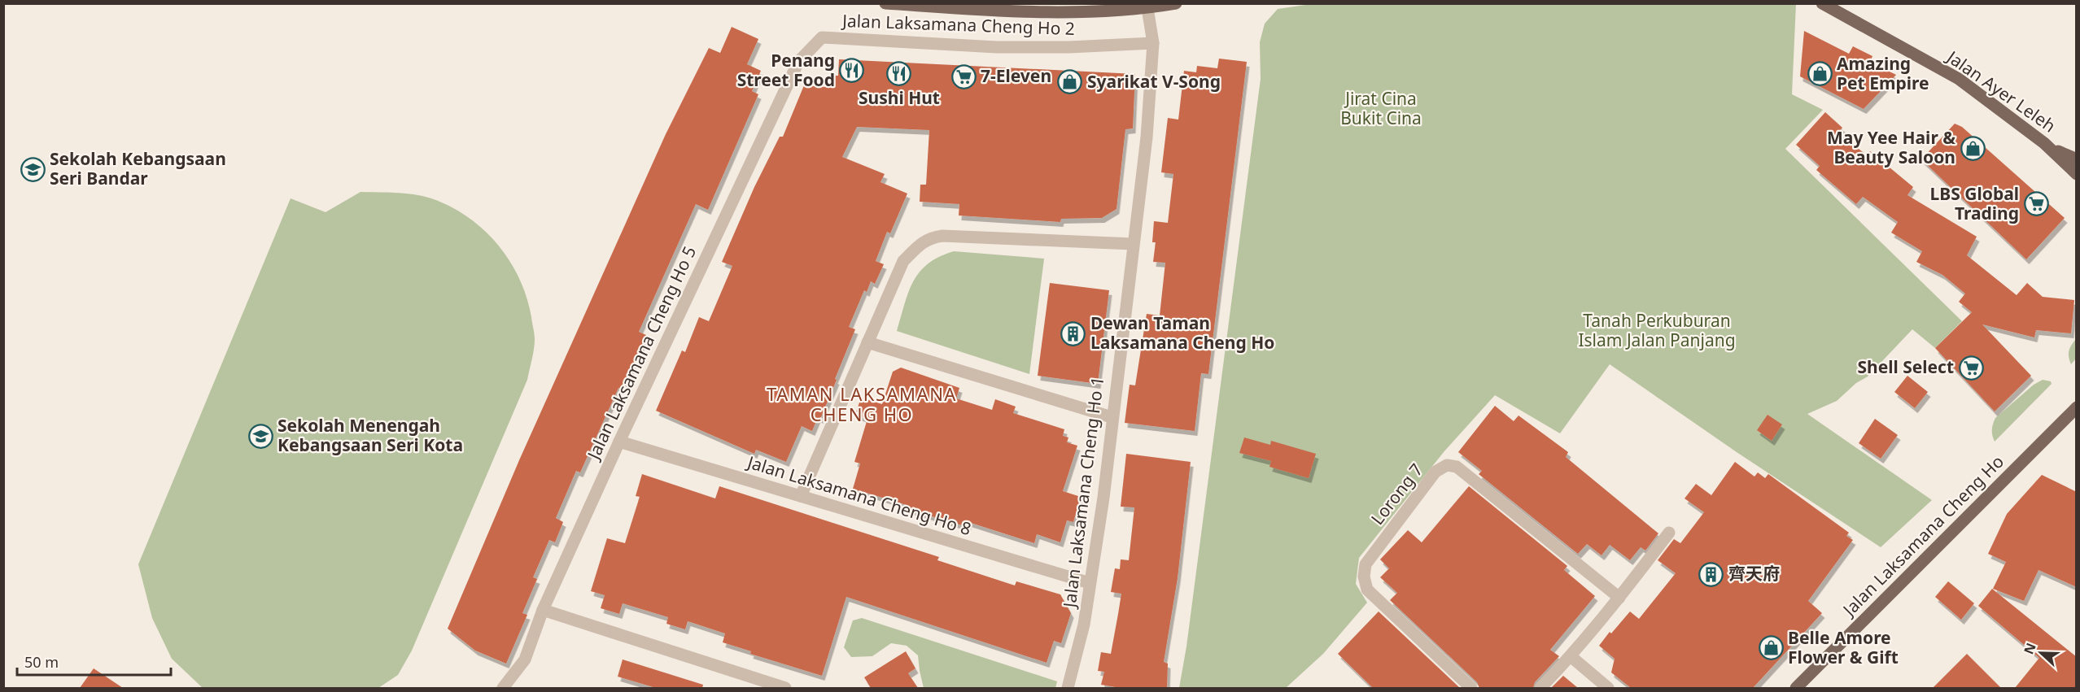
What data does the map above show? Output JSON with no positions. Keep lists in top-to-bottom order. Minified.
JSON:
{"streets":{"main road":["Jalan Ayer Leleh","Jalan Laksamana Cheng Ho"],"street":["Jalan Laksamana Cheng Ho 2","Jalan Laksamana Cheng Ho 5","Jalan Laksamana Cheng Ho 1","Lorong 7","Jalan Laksamana Cheng Ho 8"]},"crossings":[["Jalan Laksamana Cheng Ho 2","Jalan Laksamana Cheng Ho 5"],["Jalan Laksamana Cheng Ho 2","Jalan Laksamana Cheng Ho 1"],["Jalan Laksamana Cheng Ho 5","Jalan Laksamana Cheng Ho 8"],["Jalan Laksamana Cheng Ho 1","Jalan Laksamana Cheng Ho 8"]],"districts":["TAMAN LAKSAMANA CHENG HO"],"parks":["Jirat Cina Bukit Cina","Tanah Perkuburan Islam Jalan Panjang"],"places":{"restaurant":["Penang Street Food","Sushi Hut"],"shop":["Amazing Pet Empire","Syarikat V-Song","May Yee Hair & Beauty Saloon","Belle Amore Flower & Gift"],"supermarket":["7-Eleven","LBS Global Trading","Shell Select"],"school or university":["Sekolah Kebangsaan Seri Bandar","Sekolah Menengah Kebangsaan Seri Kota"],"building":["Dewan Taman Laksamana Cheng Ho","齊天府"]},"scale_bar":"50 m","north":"left"}
